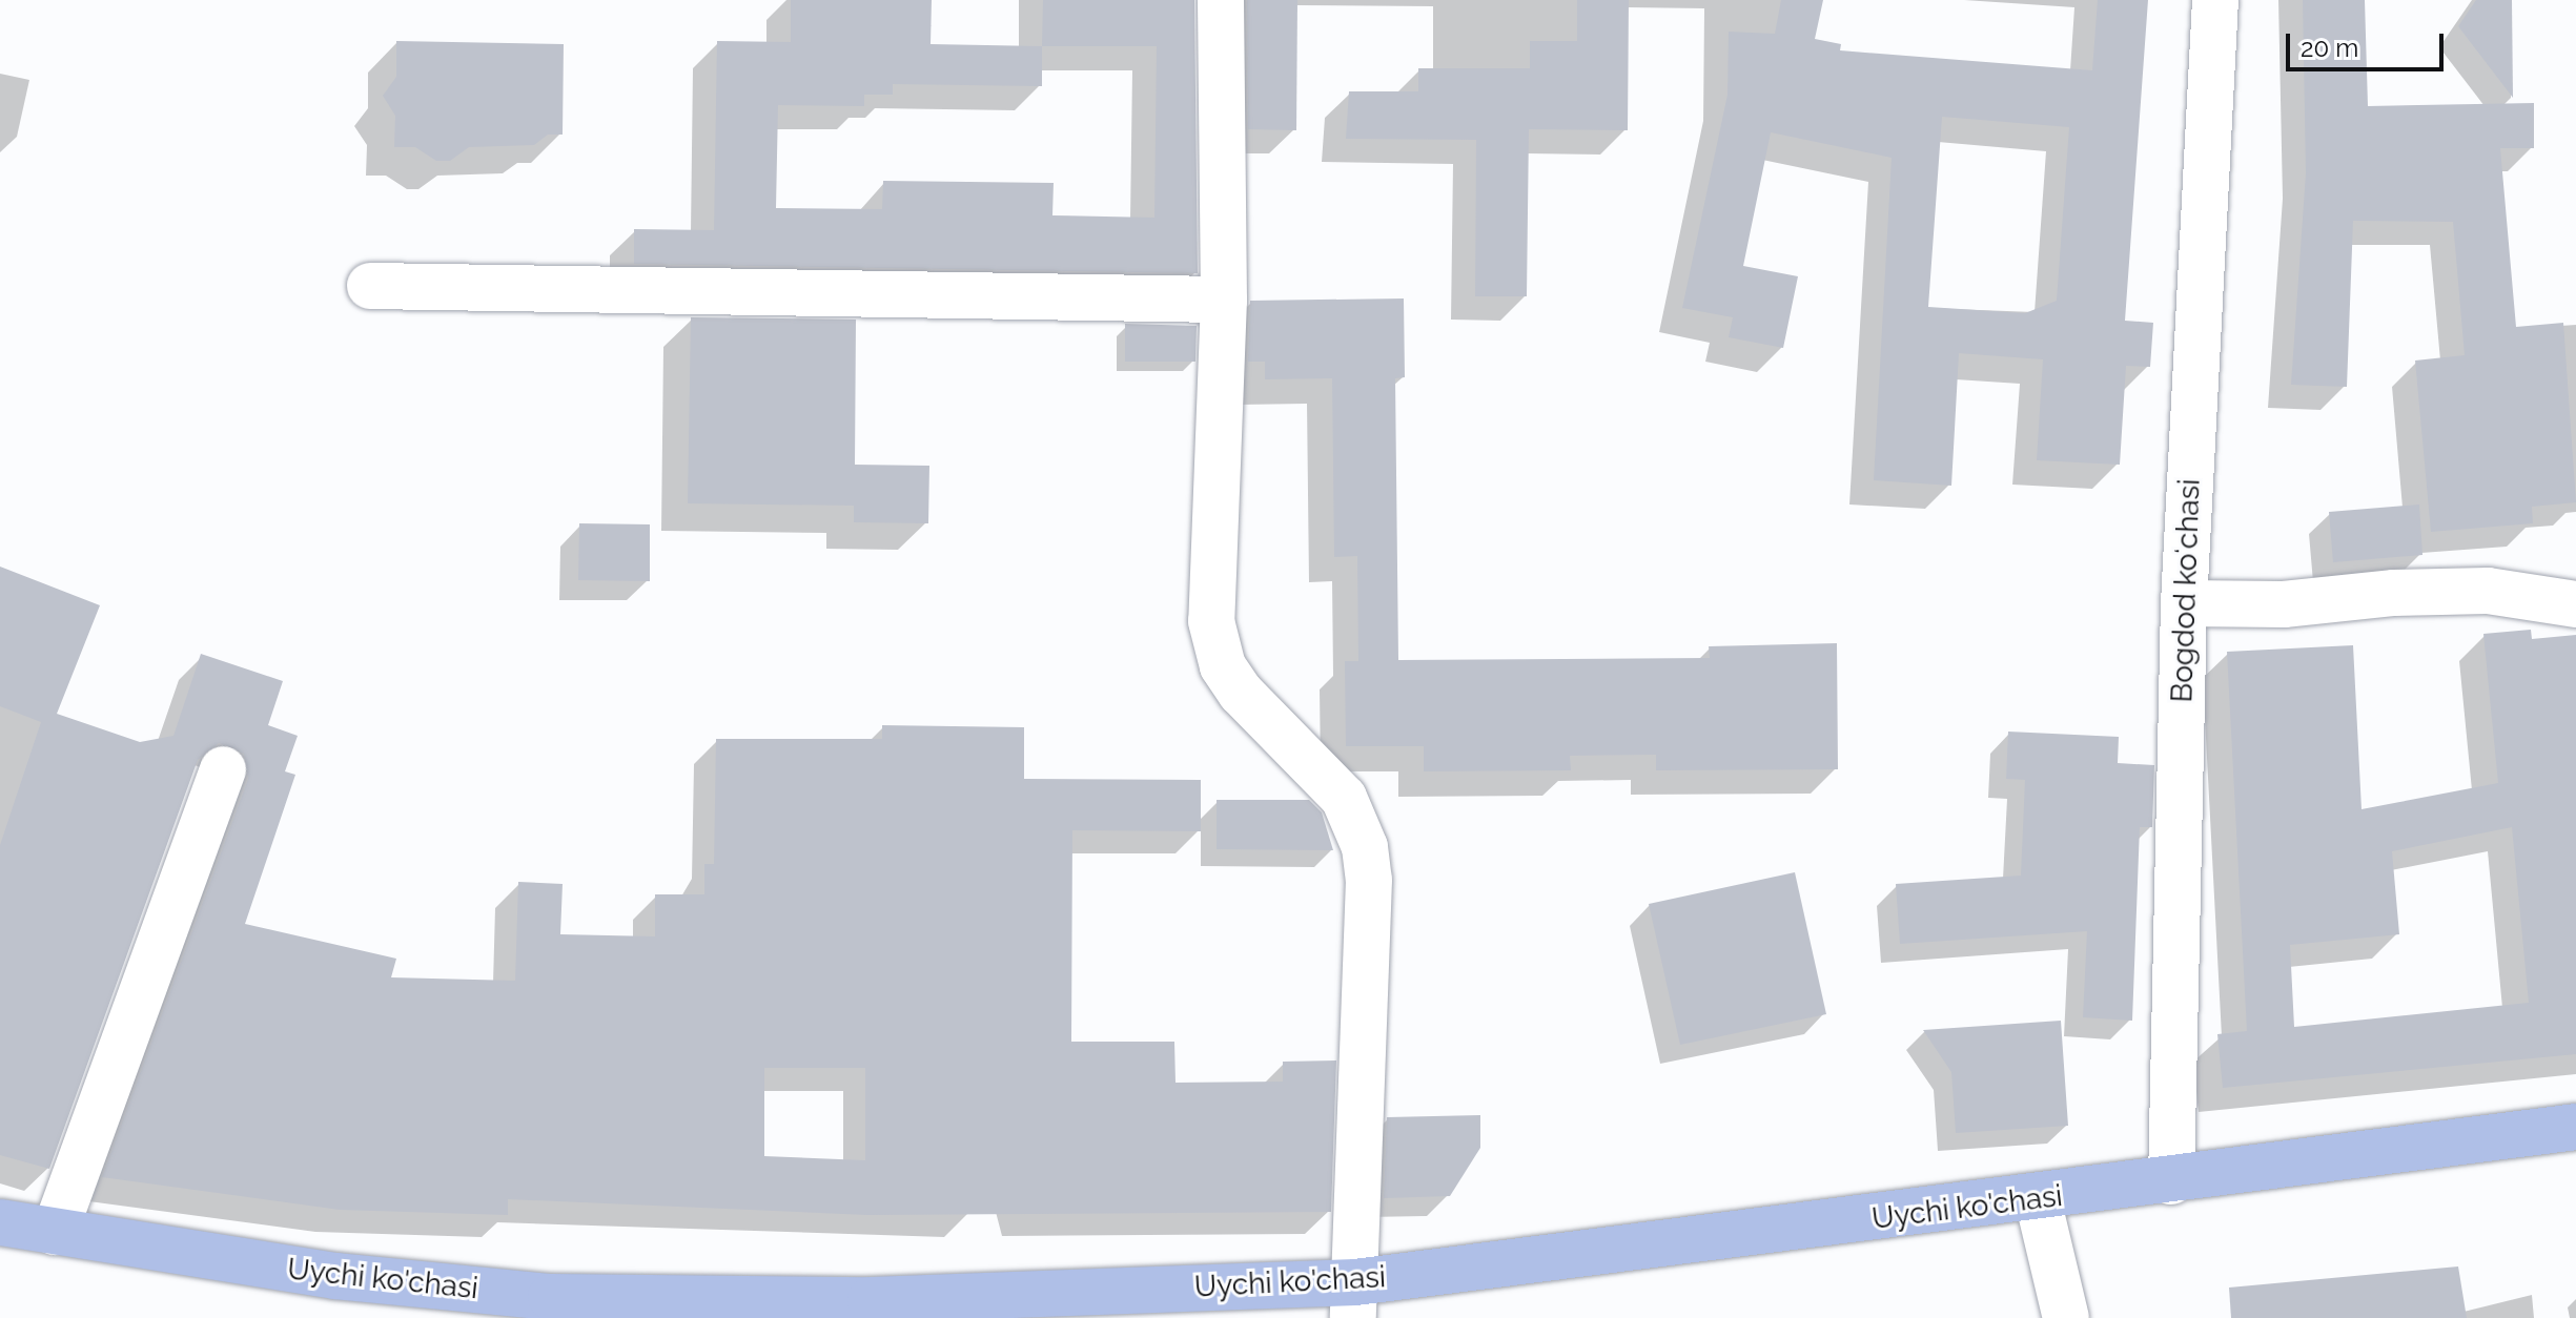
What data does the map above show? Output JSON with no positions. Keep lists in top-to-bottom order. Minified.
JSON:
{"streets":{"main road":["Uychi ko'chasi"],"street":["Bogdod koʻchasi"]},"crossings":[["Bogdod koʻchasi","Uychi ko'chasi"]],"scale_bar":"20 m"}
